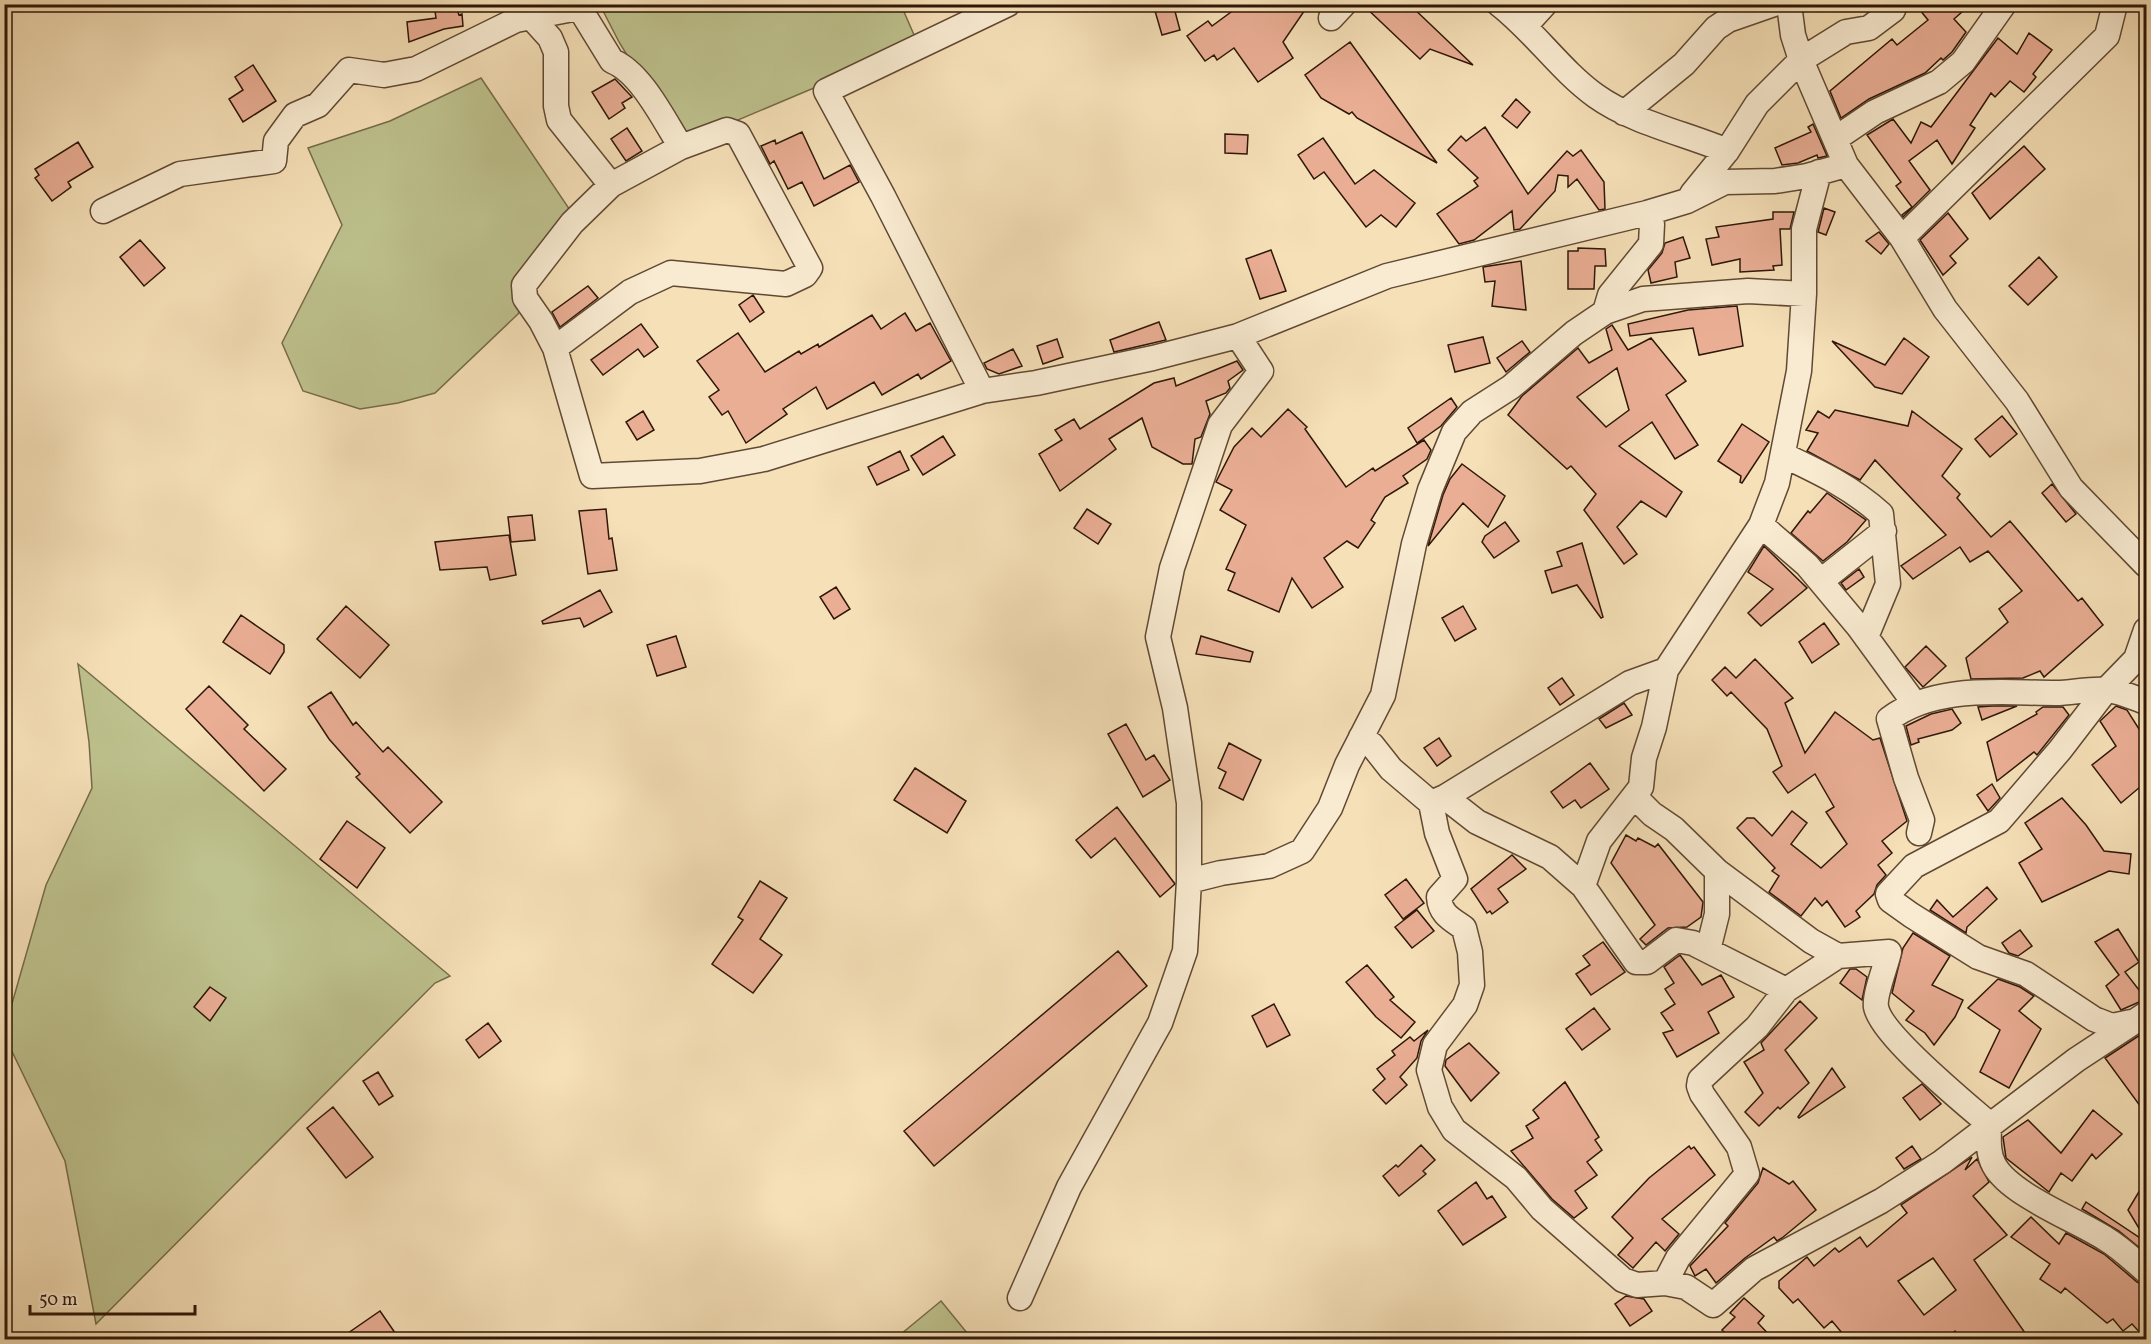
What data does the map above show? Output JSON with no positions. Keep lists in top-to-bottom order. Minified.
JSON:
{"scale_bar":"50 m"}
